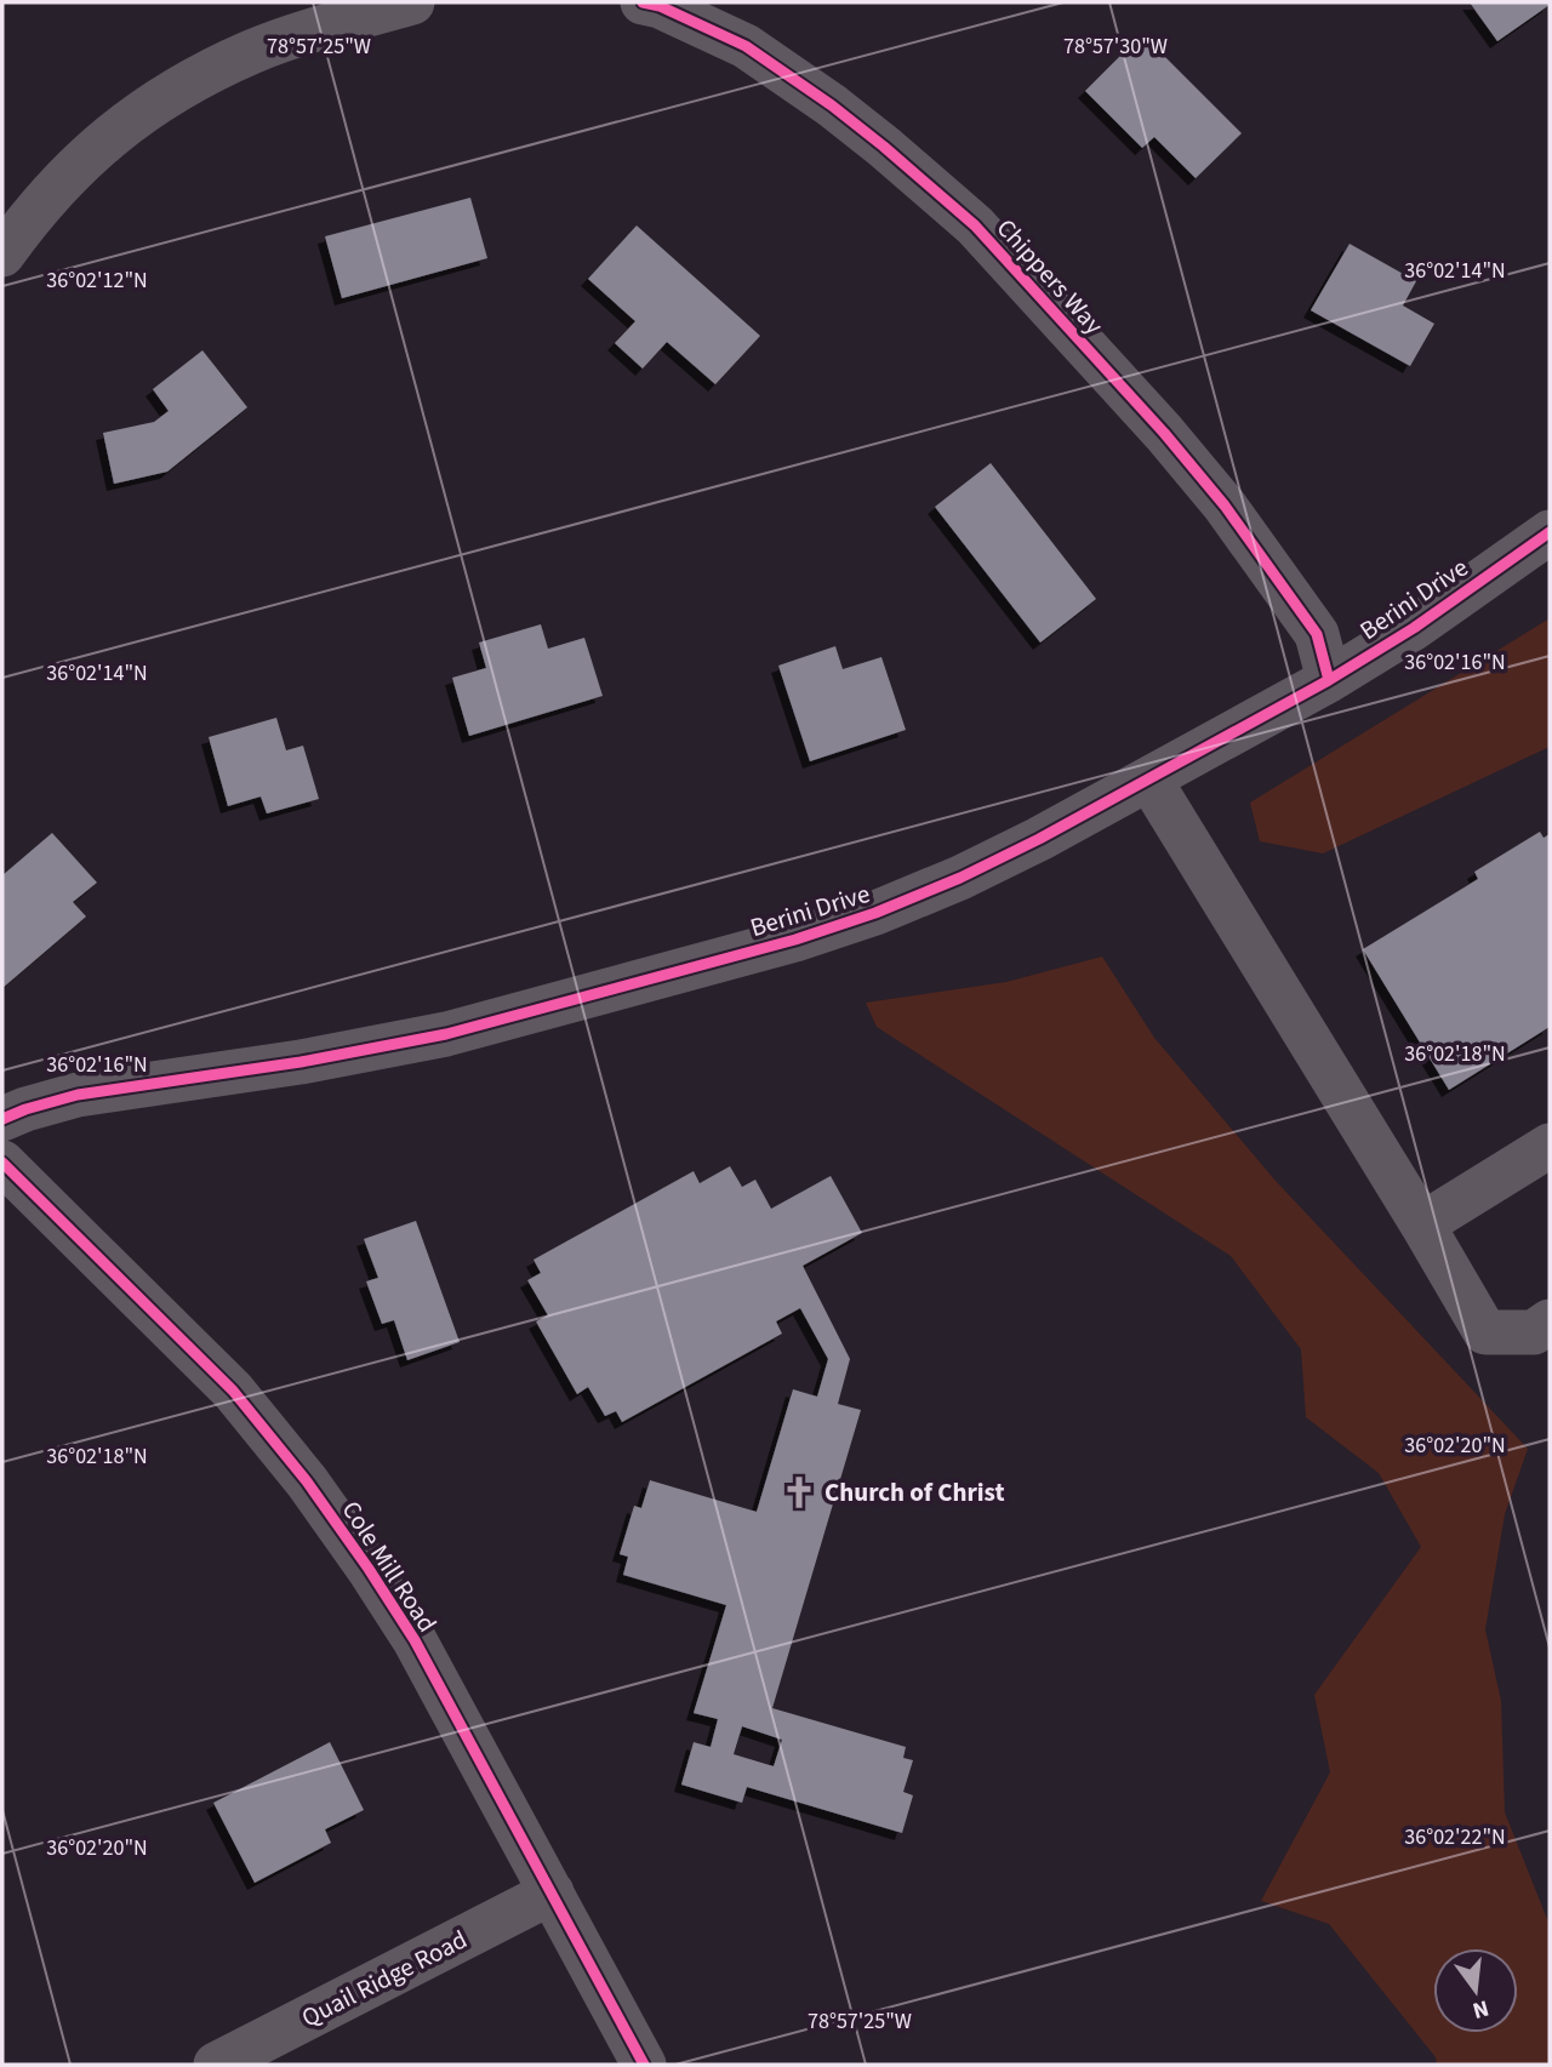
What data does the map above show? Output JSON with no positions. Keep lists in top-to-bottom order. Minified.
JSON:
{"streets":{"street":["Chippers Way","Berini Drive","Cole Mill Road","Quail Ridge Road"]},"crossings":[["Chippers Way","Berini Drive"],["Cole Mill Road","Quail Ridge Road"]],"places":{"church":["Church of Christ"]},"north":"bottom","coordinates":["78°57'25\"W","78°57'30\"W","36°02'14\"N","36°02'12\"N","36°02'16\"N","36°02'18\"N","36°02'20\"N","36°02'22\"N"]}
